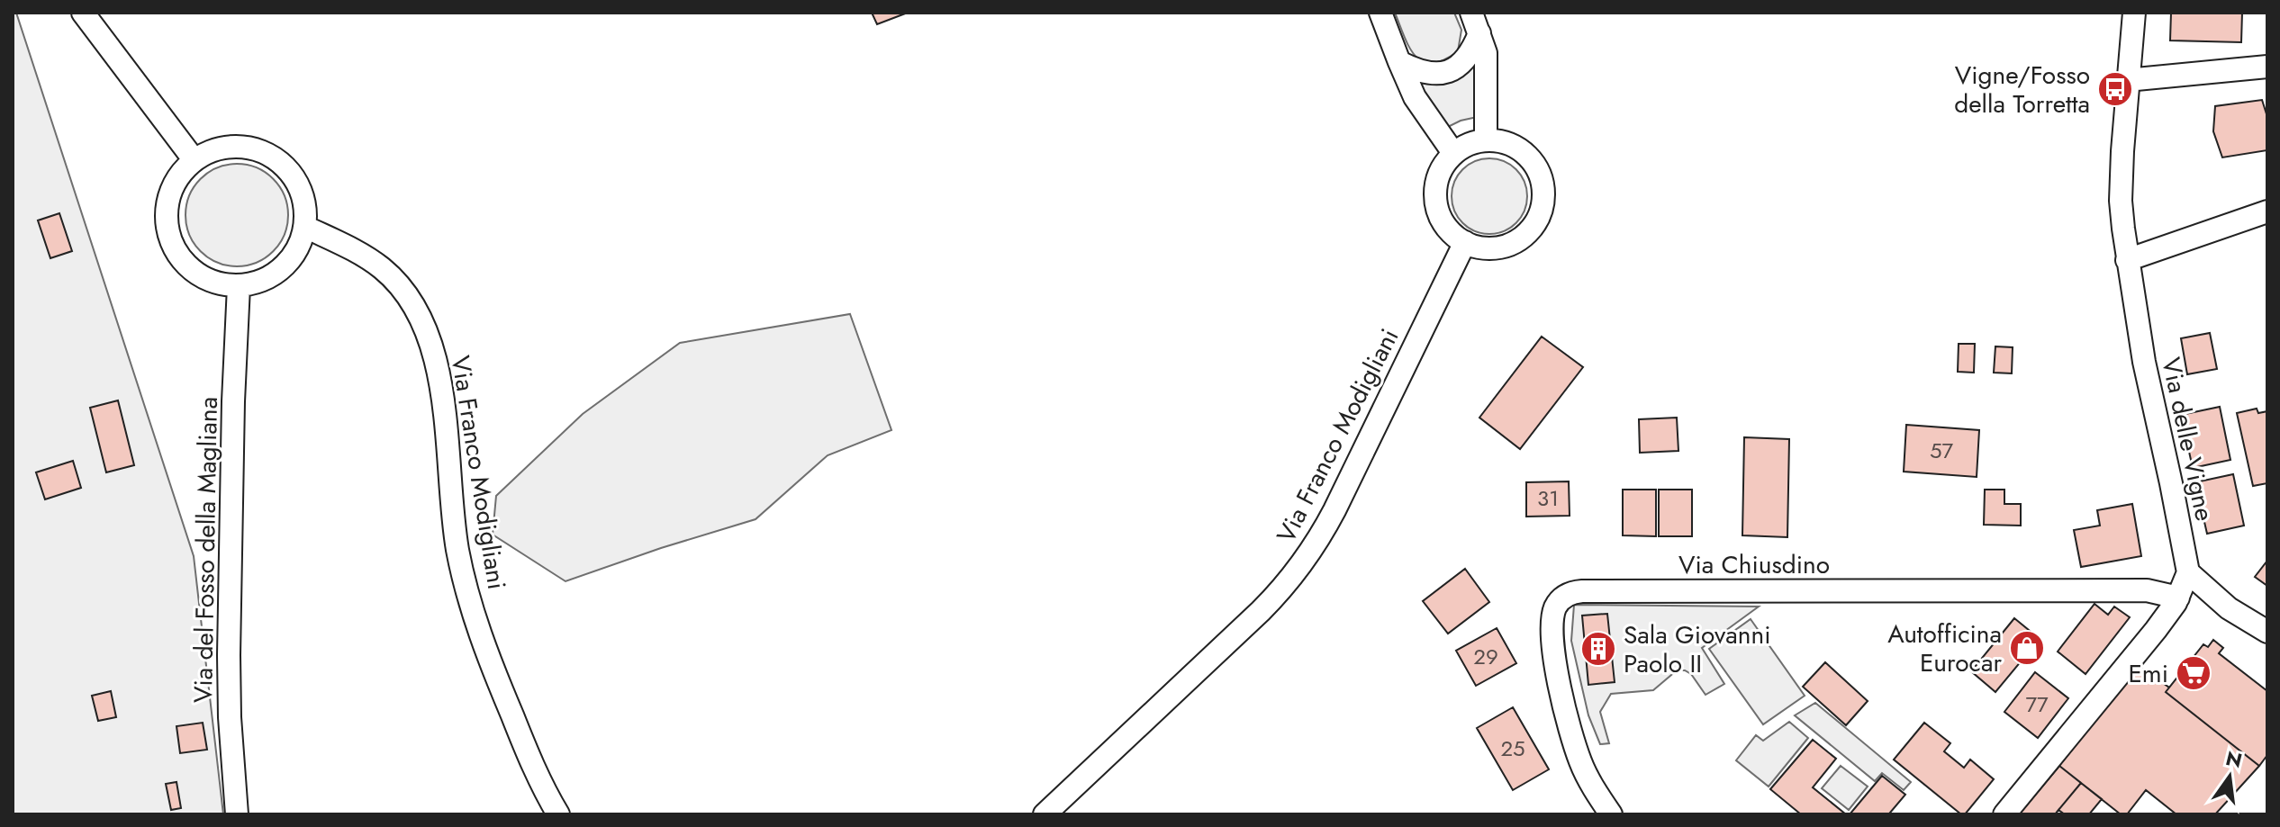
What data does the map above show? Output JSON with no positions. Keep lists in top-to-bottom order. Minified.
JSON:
{"streets":{"street":["Via Franco Modigliani","Via delle Vigne","Via del Fosso della Magliana","Via Chiusdino"]},"crossings":[["Via Franco Modigliani","Via del Fosso della Magliana"]],"places":{"bus stop":["Vigne/Fosso della Torretta"],"shop":["Autofficina Eurocar"],"building":["Sala Giovanni Paolo II"],"supermarket":["Emi"]},"house_numbers":["57","31","29","77","25"],"north":"top"}
